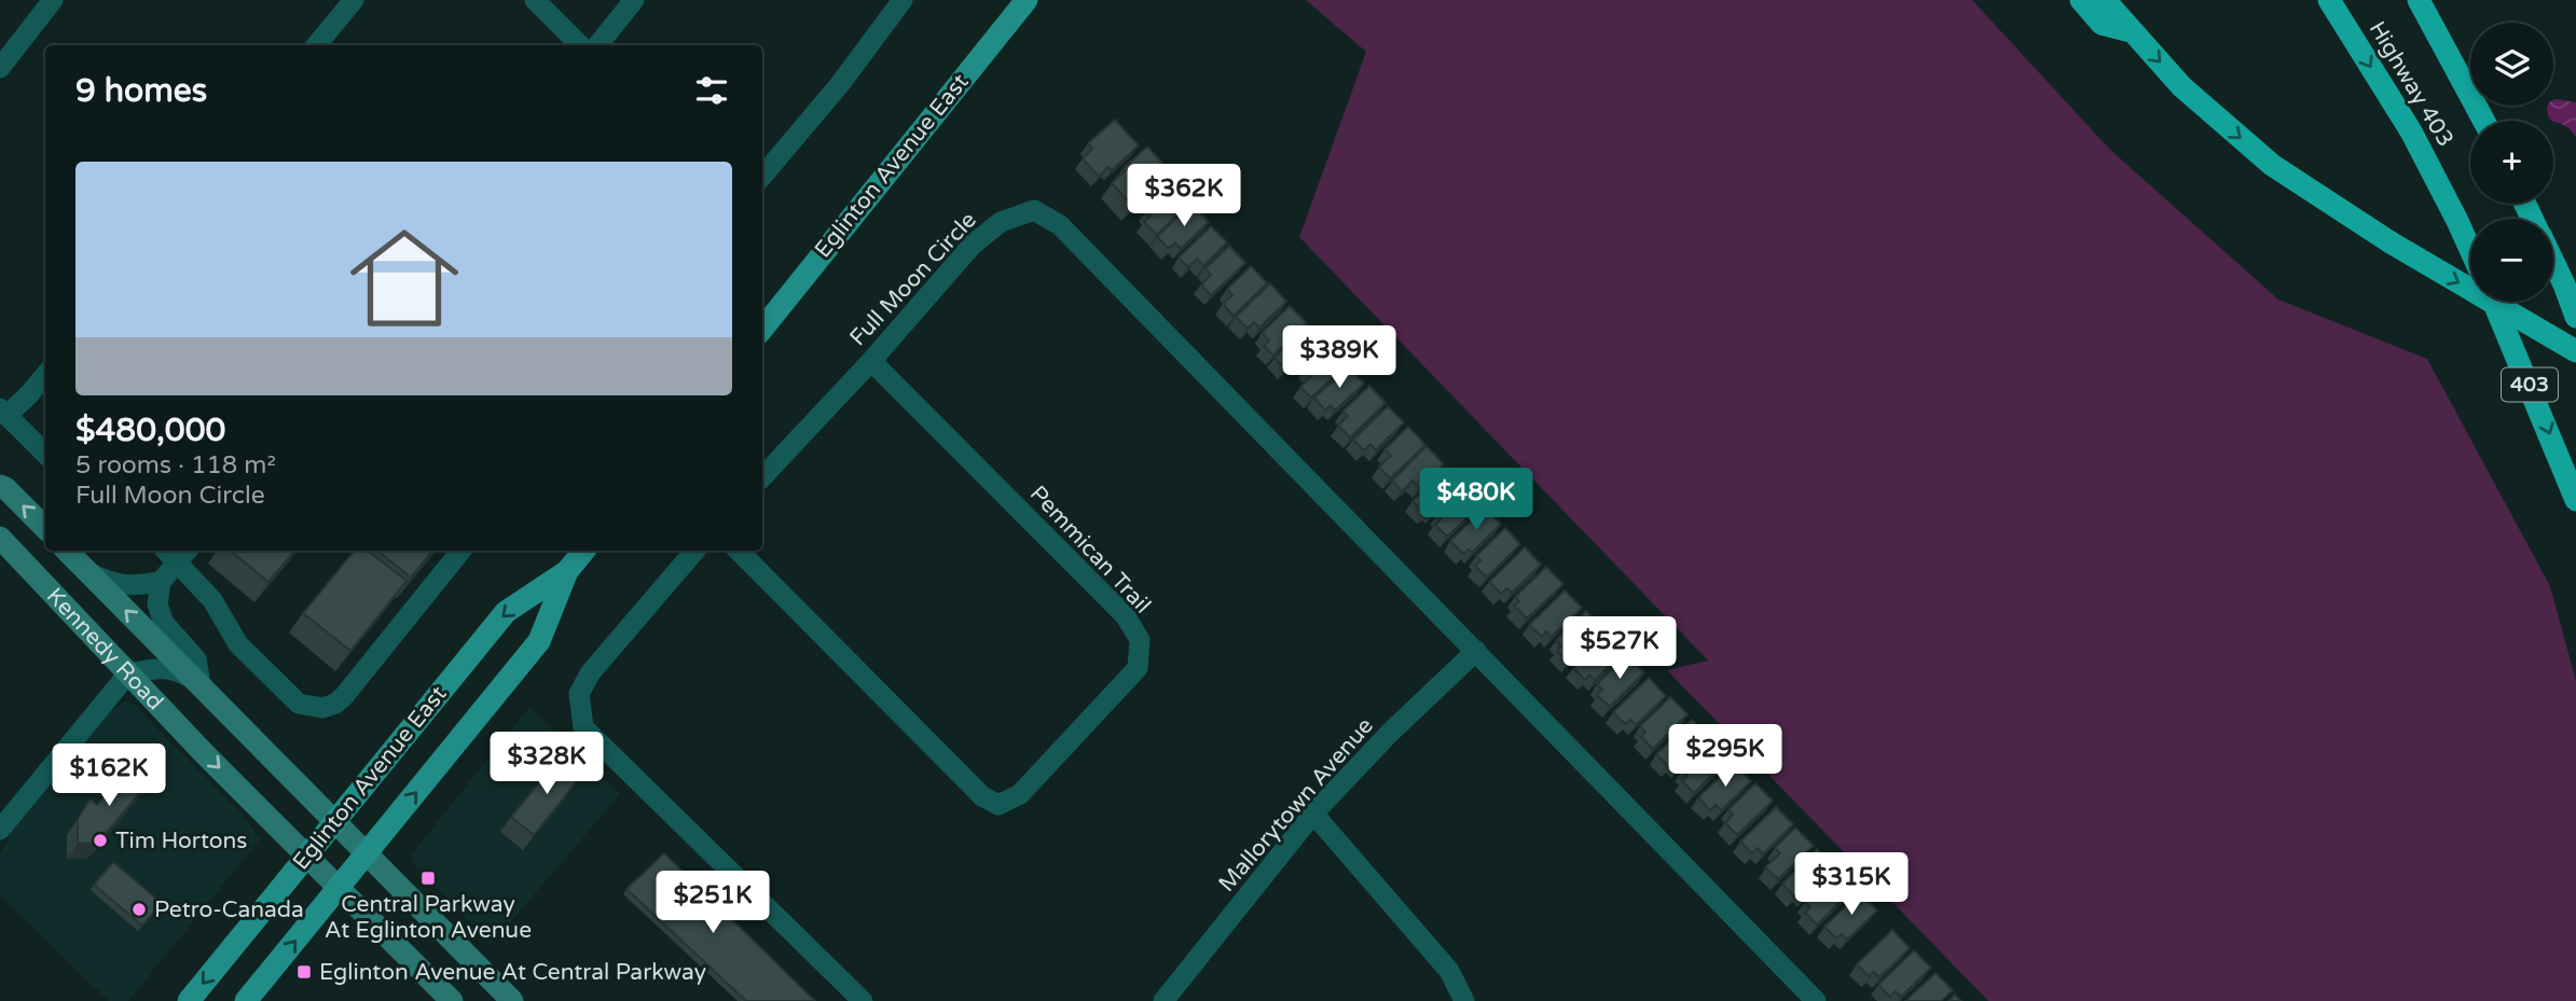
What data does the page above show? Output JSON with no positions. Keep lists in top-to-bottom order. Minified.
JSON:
{"streets":{"highway":["Highway 403","403"],"main road":["Eglinton Avenue East","Kennedy Road"],"street":["Full Moon Circle","Pemmican Trail","Mallorytown Avenue"]},"crossings":[["Eglinton Avenue East","Kennedy Road"],["Full Moon Circle","Pemmican Trail"],["Full Moon Circle","Mallorytown Avenue"]],"places":{"other":["Tim Hortons","Petro-Canada"],"transit":["Central Parkway At Eglinton Avenue","Eglinton Avenue At Central Parkway"]},"page":{"map_buttons":["+","−"],"heading":"9 homes","list":[{"name":"$480,000","note":"5 rooms · 118 m² · Full Moon Circle"}],"price":["$362K","$389K","$480K","$527K","$295K","$328K","$162K","$315K","$251K"]}}
